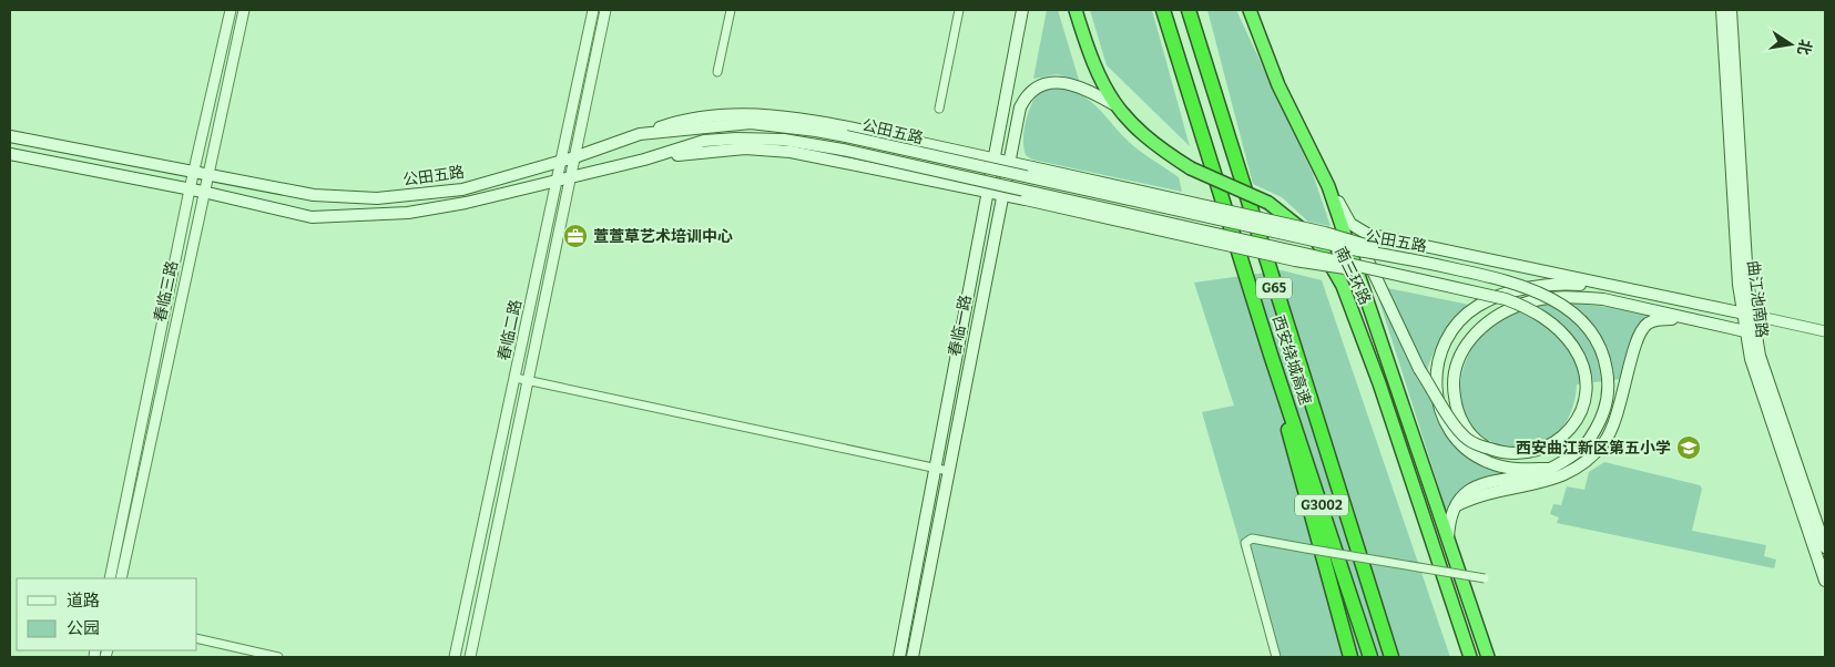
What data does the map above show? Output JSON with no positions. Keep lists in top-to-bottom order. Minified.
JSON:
{"streets":{"highway":["南三环路","G65","西安绕城高速","G3002"],"main road":["公田五路","曲江池南路","春临一路"],"street":["春临三路","春临二路"]},"crossings":[["公田五路","春临三路"],["公田五路","春临二路"],["南三环路","春临一路"],["G65","西安绕城高速"]],"places":{"office":["萱萱草艺术培训中心"],"school or university":["西安曲江新区第五小学"]},"legend":["道路","公园"],"north":"right"}
